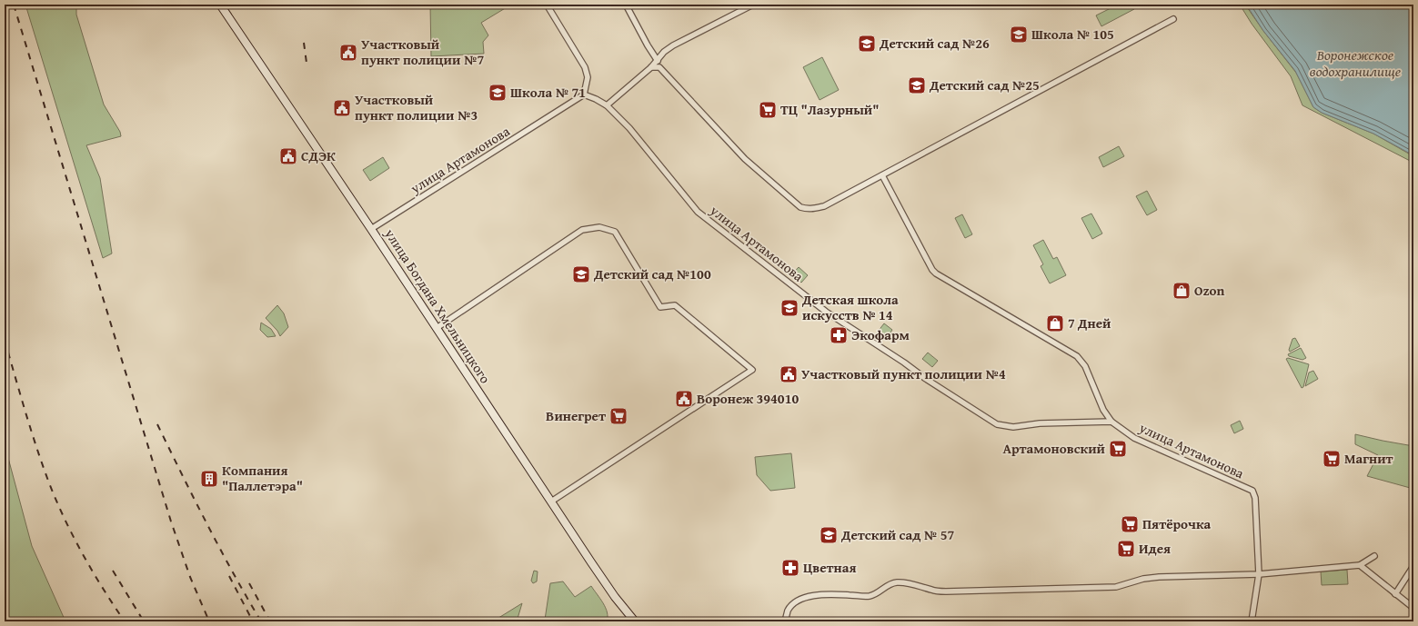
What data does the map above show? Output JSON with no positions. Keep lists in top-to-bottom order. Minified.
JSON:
{"streets":{"main road":["улица Богдана Хмельницкого"],"street":["улица Артамонова"]},"crossings":[["улица Артамонова","улица Богдана Хмельницкого"]],"water":["Воронежское водохранилище"],"places":{"school or university":["Школа № 105","Детский сад №26","Детский сад №25","Школа № 71","Детский сад №100","Детская школа искусств № 14","Детский сад № 57"],"public building":["Участковый пункт полиции №7","Участковый пункт полиции №3","СДЭК","Участковый пункт полиции №4","Воронеж 394010"],"supermarket":["ТЦ \"Лазурный\"","Винегрет","Артамоновский","Магнит","Пятёрочка","Идея"],"shop":["Ozon","7 Дней"],"pharmacy":["Экофарм","Цветная"],"building":["Компания \"Паллетэра\""]}}
